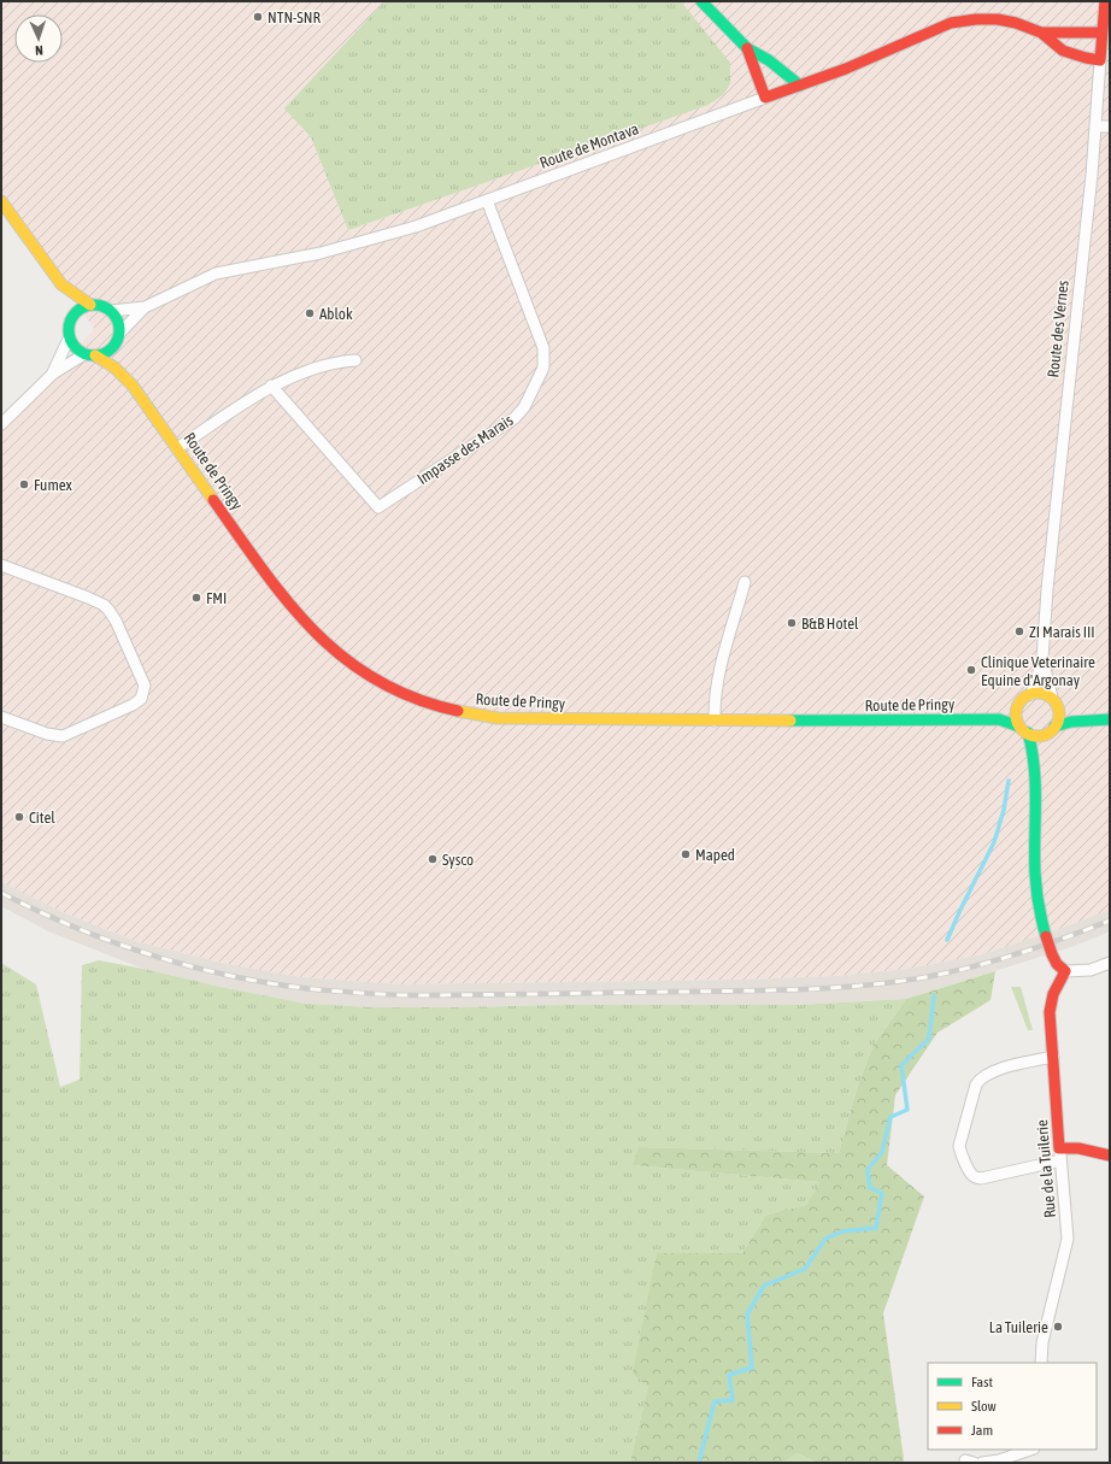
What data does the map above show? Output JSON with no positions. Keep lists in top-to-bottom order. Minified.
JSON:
{"streets":{"street":["Route de Montava","Route des Vernes","Impasse des Marais","Route de Pringy","Rue de la Tuilerie"]},"crossings":[["Route de Montava","Route des Vernes"],["Route de Montava","Impasse des Marais"],["Route de Montava","Route de Pringy"],["Route des Vernes","Route de Pringy"]],"places":["NTN-SNR","Ablok","Fumex","FMI","B&B Hotel","ZI Marais III","Clinique Veterinaire Equine d'Argonay","Citel","Maped","Sysco","La Tuilerie"],"legend":["Fast","Slow","Jam"],"north":"bottom"}
